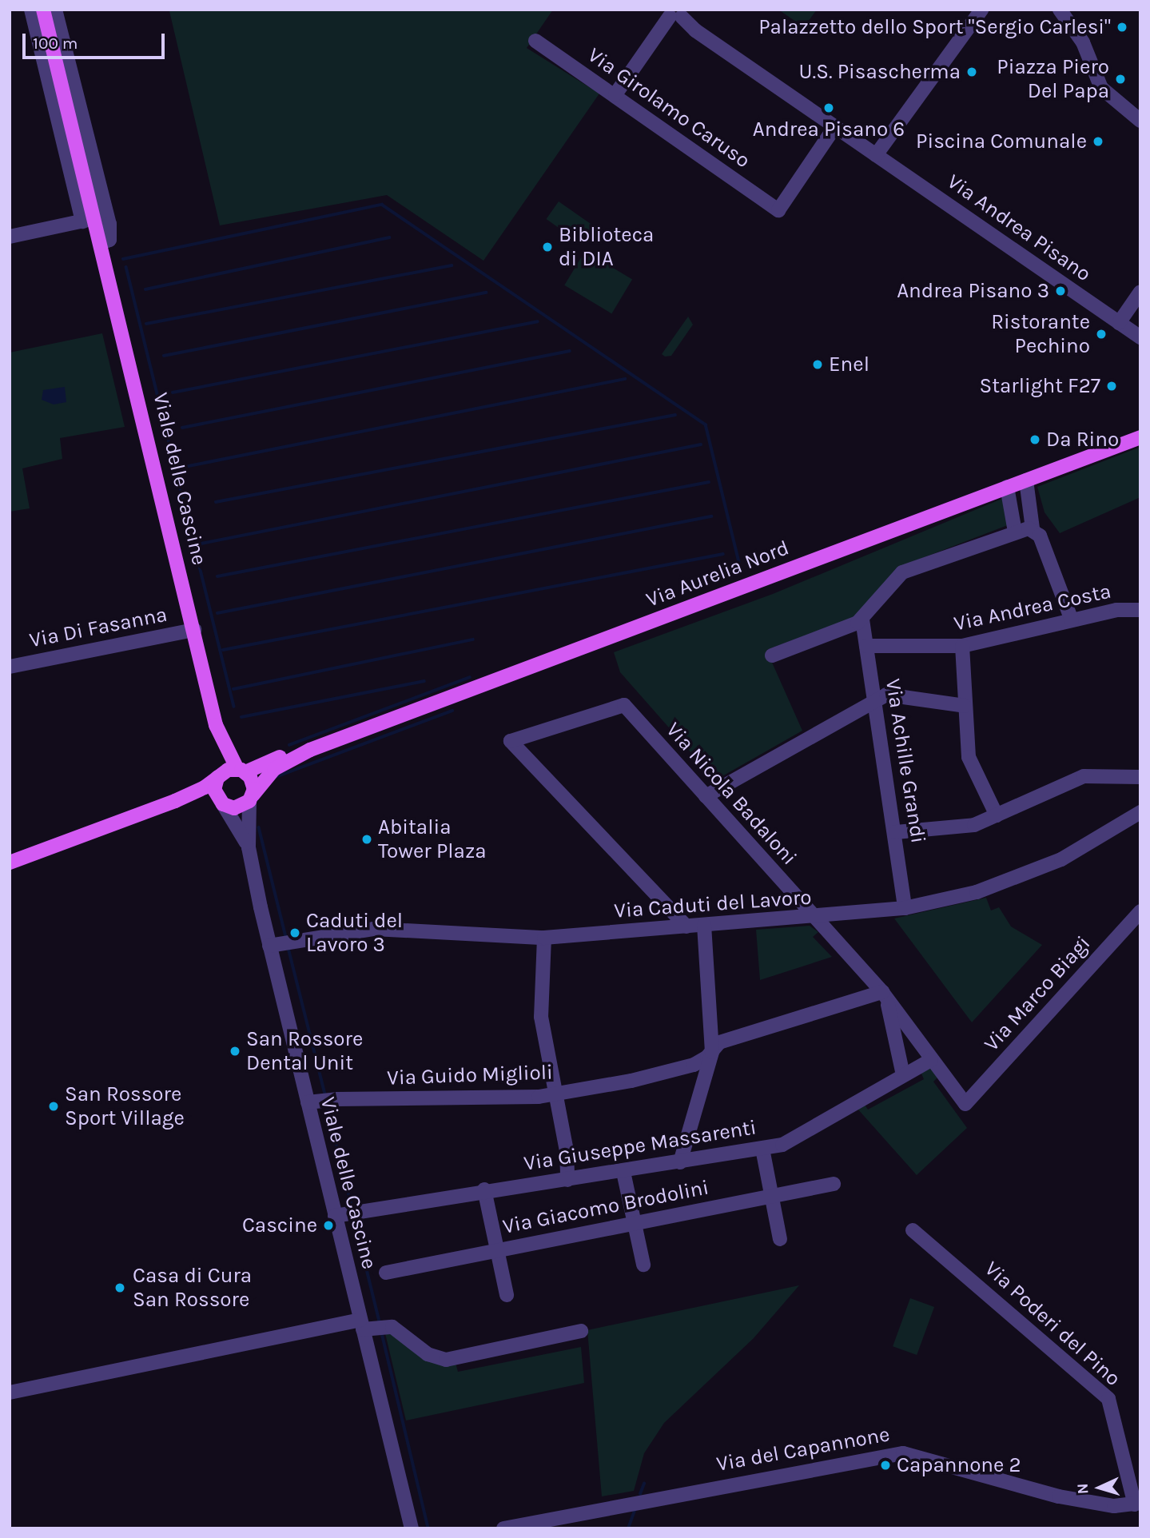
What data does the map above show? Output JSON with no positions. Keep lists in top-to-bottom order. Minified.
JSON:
{"streets":{"main road":["Viale delle Cascine","Via Aurelia Nord"],"street":["Via Girolamo Caruso","Via Andrea Pisano","Via Andrea Costa","Via Di Fasanna","Via Achille Grandi","Via Nicola Badaloni","Via Caduti del Lavoro","Via Marco Biagi","Via Guido Miglioli","Via Giuseppe Massarenti","Via Giacomo Brodolini","Via Poderi del Pino","Via del Capannone"]},"crossings":[["Via Girolamo Caruso","Via Andrea Pisano"],["Viale delle Cascine","Via Aurelia Nord"],["Viale delle Cascine","Via Di Fasanna"],["Viale delle Cascine","Via Caduti del Lavoro"],["Viale delle Cascine","Via Guido Miglioli"],["Viale delle Cascine","Via Giuseppe Massarenti"],["Via Andrea Costa","Via Achille Grandi"],["Via Achille Grandi","Via Caduti del Lavoro"],["Via Nicola Badaloni","Via Caduti del Lavoro"],["Via Nicola Badaloni","Via Marco Biagi"],["Via Nicola Badaloni","Via Guido Miglioli"],["Via Nicola Badaloni","Via Giuseppe Massarenti"],["Via Poderi del Pino","Via del Capannone"]],"places":["Palazzetto dello Sport \"Sergio Carlesi\"","U.S. Pisascherma","Piazza Piero Del Papa","Andrea Pisano 6","Piscina Comunale","Biblioteca di DIA","Andrea Pisano 3","Ristorante Pechino","Enel","Starlight F27","Da Rino","Abitalia Tower Plaza","Caduti del Lavoro 3","San Rossore Dental Unit","San Rossore Sport Village","Cascine","Casa di Cura San Rossore","Capannone 2"],"scale_bar":"100 m","north":"left"}
